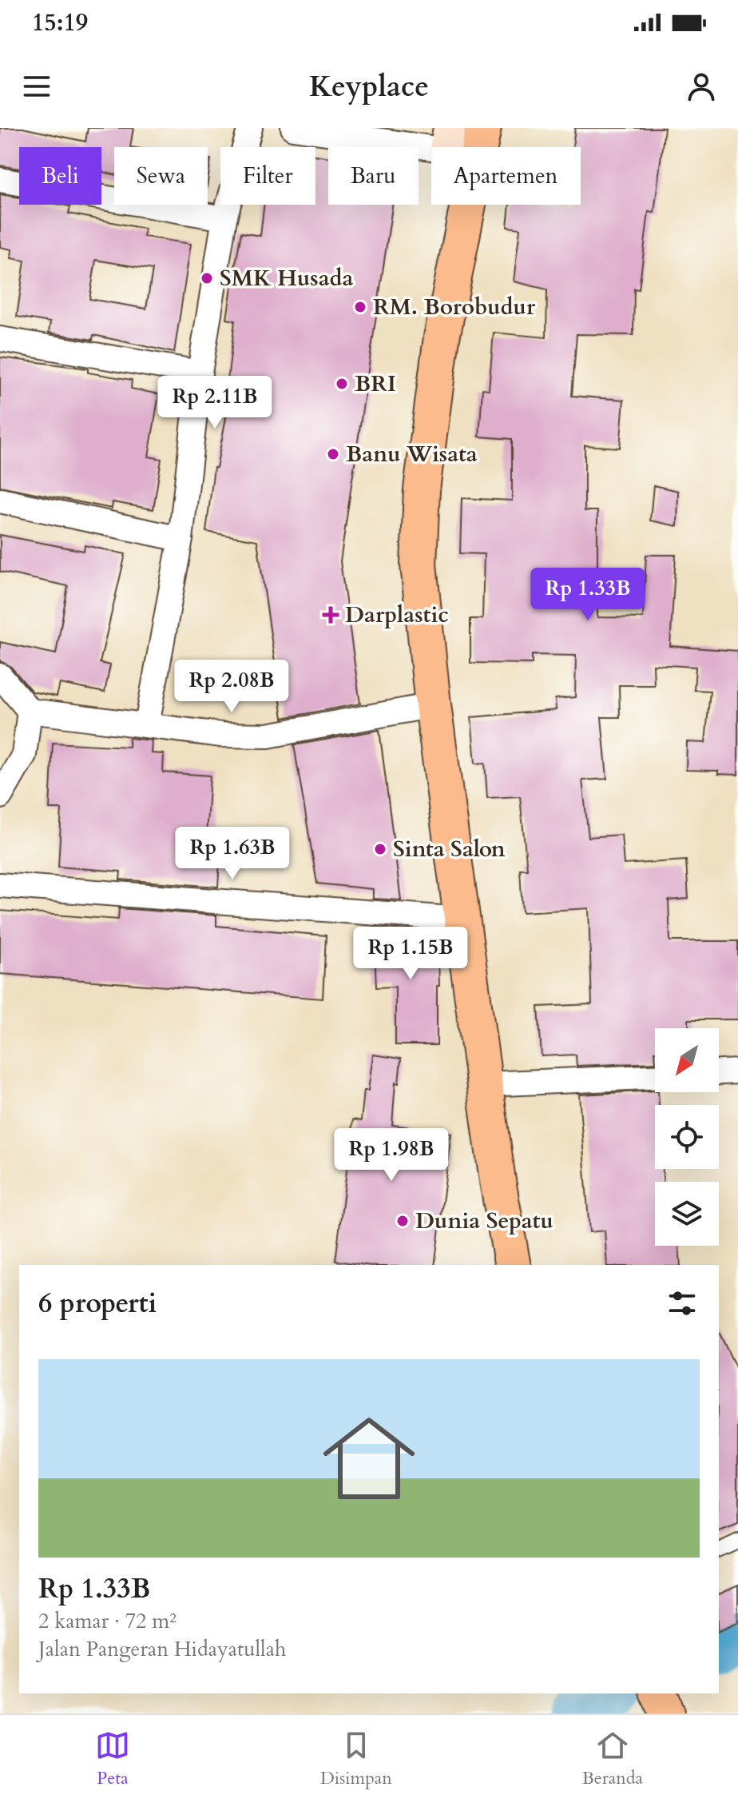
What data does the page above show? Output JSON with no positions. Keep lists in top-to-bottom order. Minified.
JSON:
{"places":{"other":["SMK Husada","RM. Borobudur","BRI","Banu Wisata","Sinta Salon","Dunia Sepatu"],"health":["Darplastic"]},"north":"bottom left","page":{"status":"15:19","header":"Keyplace","chip":["Beli","Sewa","Filter","Baru","Apartemen"],"price":["Rp 2.11B","Rp 1.33B","Rp 2.08B","Rp 1.63B","Rp 1.15B","Rp 1.98B"],"heading":"6 properti","list":[{"name":"Rp 1.33B","note":"2 kamar · 72 m² · Jalan Pangeran Hidayatullah"}],"tabs":["Peta","Disimpan","Beranda"]}}
